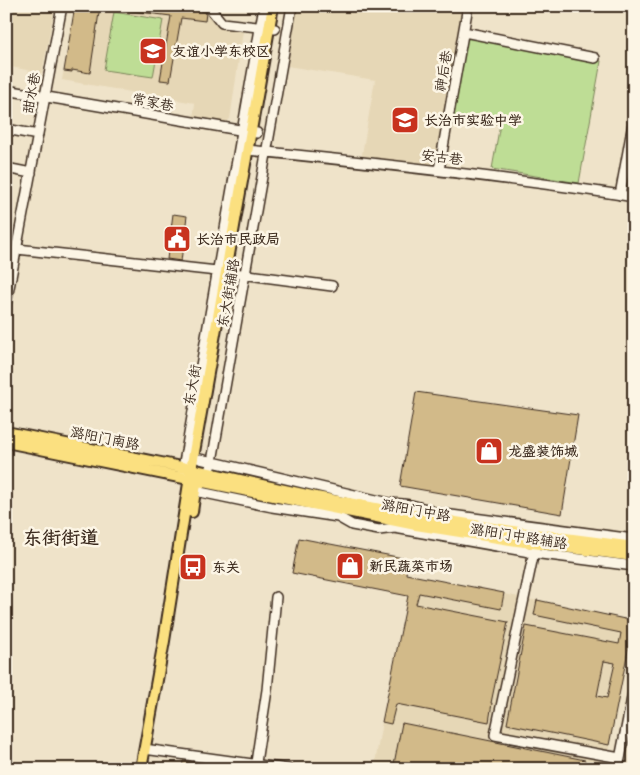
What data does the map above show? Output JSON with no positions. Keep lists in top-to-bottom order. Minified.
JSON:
{"streets":{"main road":["东大街","潞阳门南路","潞阳门中路"],"street":["神后巷","甜水巷","常家巷","安古巷","东大街辅路","潞阳门中路辅路"]},"crossings":[["神后巷","安古巷"],["甜水巷","常家巷"],["常家巷","东大街辅路"],["常家巷","东大街"],["安古巷","东大街辅路"],["安古巷","东大街"],["东大街辅路","东大街"],["东大街辅路","潞阳门中路"],["东大街辅路","潞阳门中路辅路"],["东大街","潞阳门南路"],["东大街","潞阳门中路"],["东大街","潞阳门中路辅路"],["潞阳门南路","潞阳门中路"],["潞阳门中路","潞阳门中路辅路"]],"districts":["东街街道"],"places":{"school or university":["友谊小学东校区","长治市实验中学"],"public building":["长治市民政局"],"shop":["龙盛装饰城","新民蔬菜市场"],"bus stop":["东关"]}}
